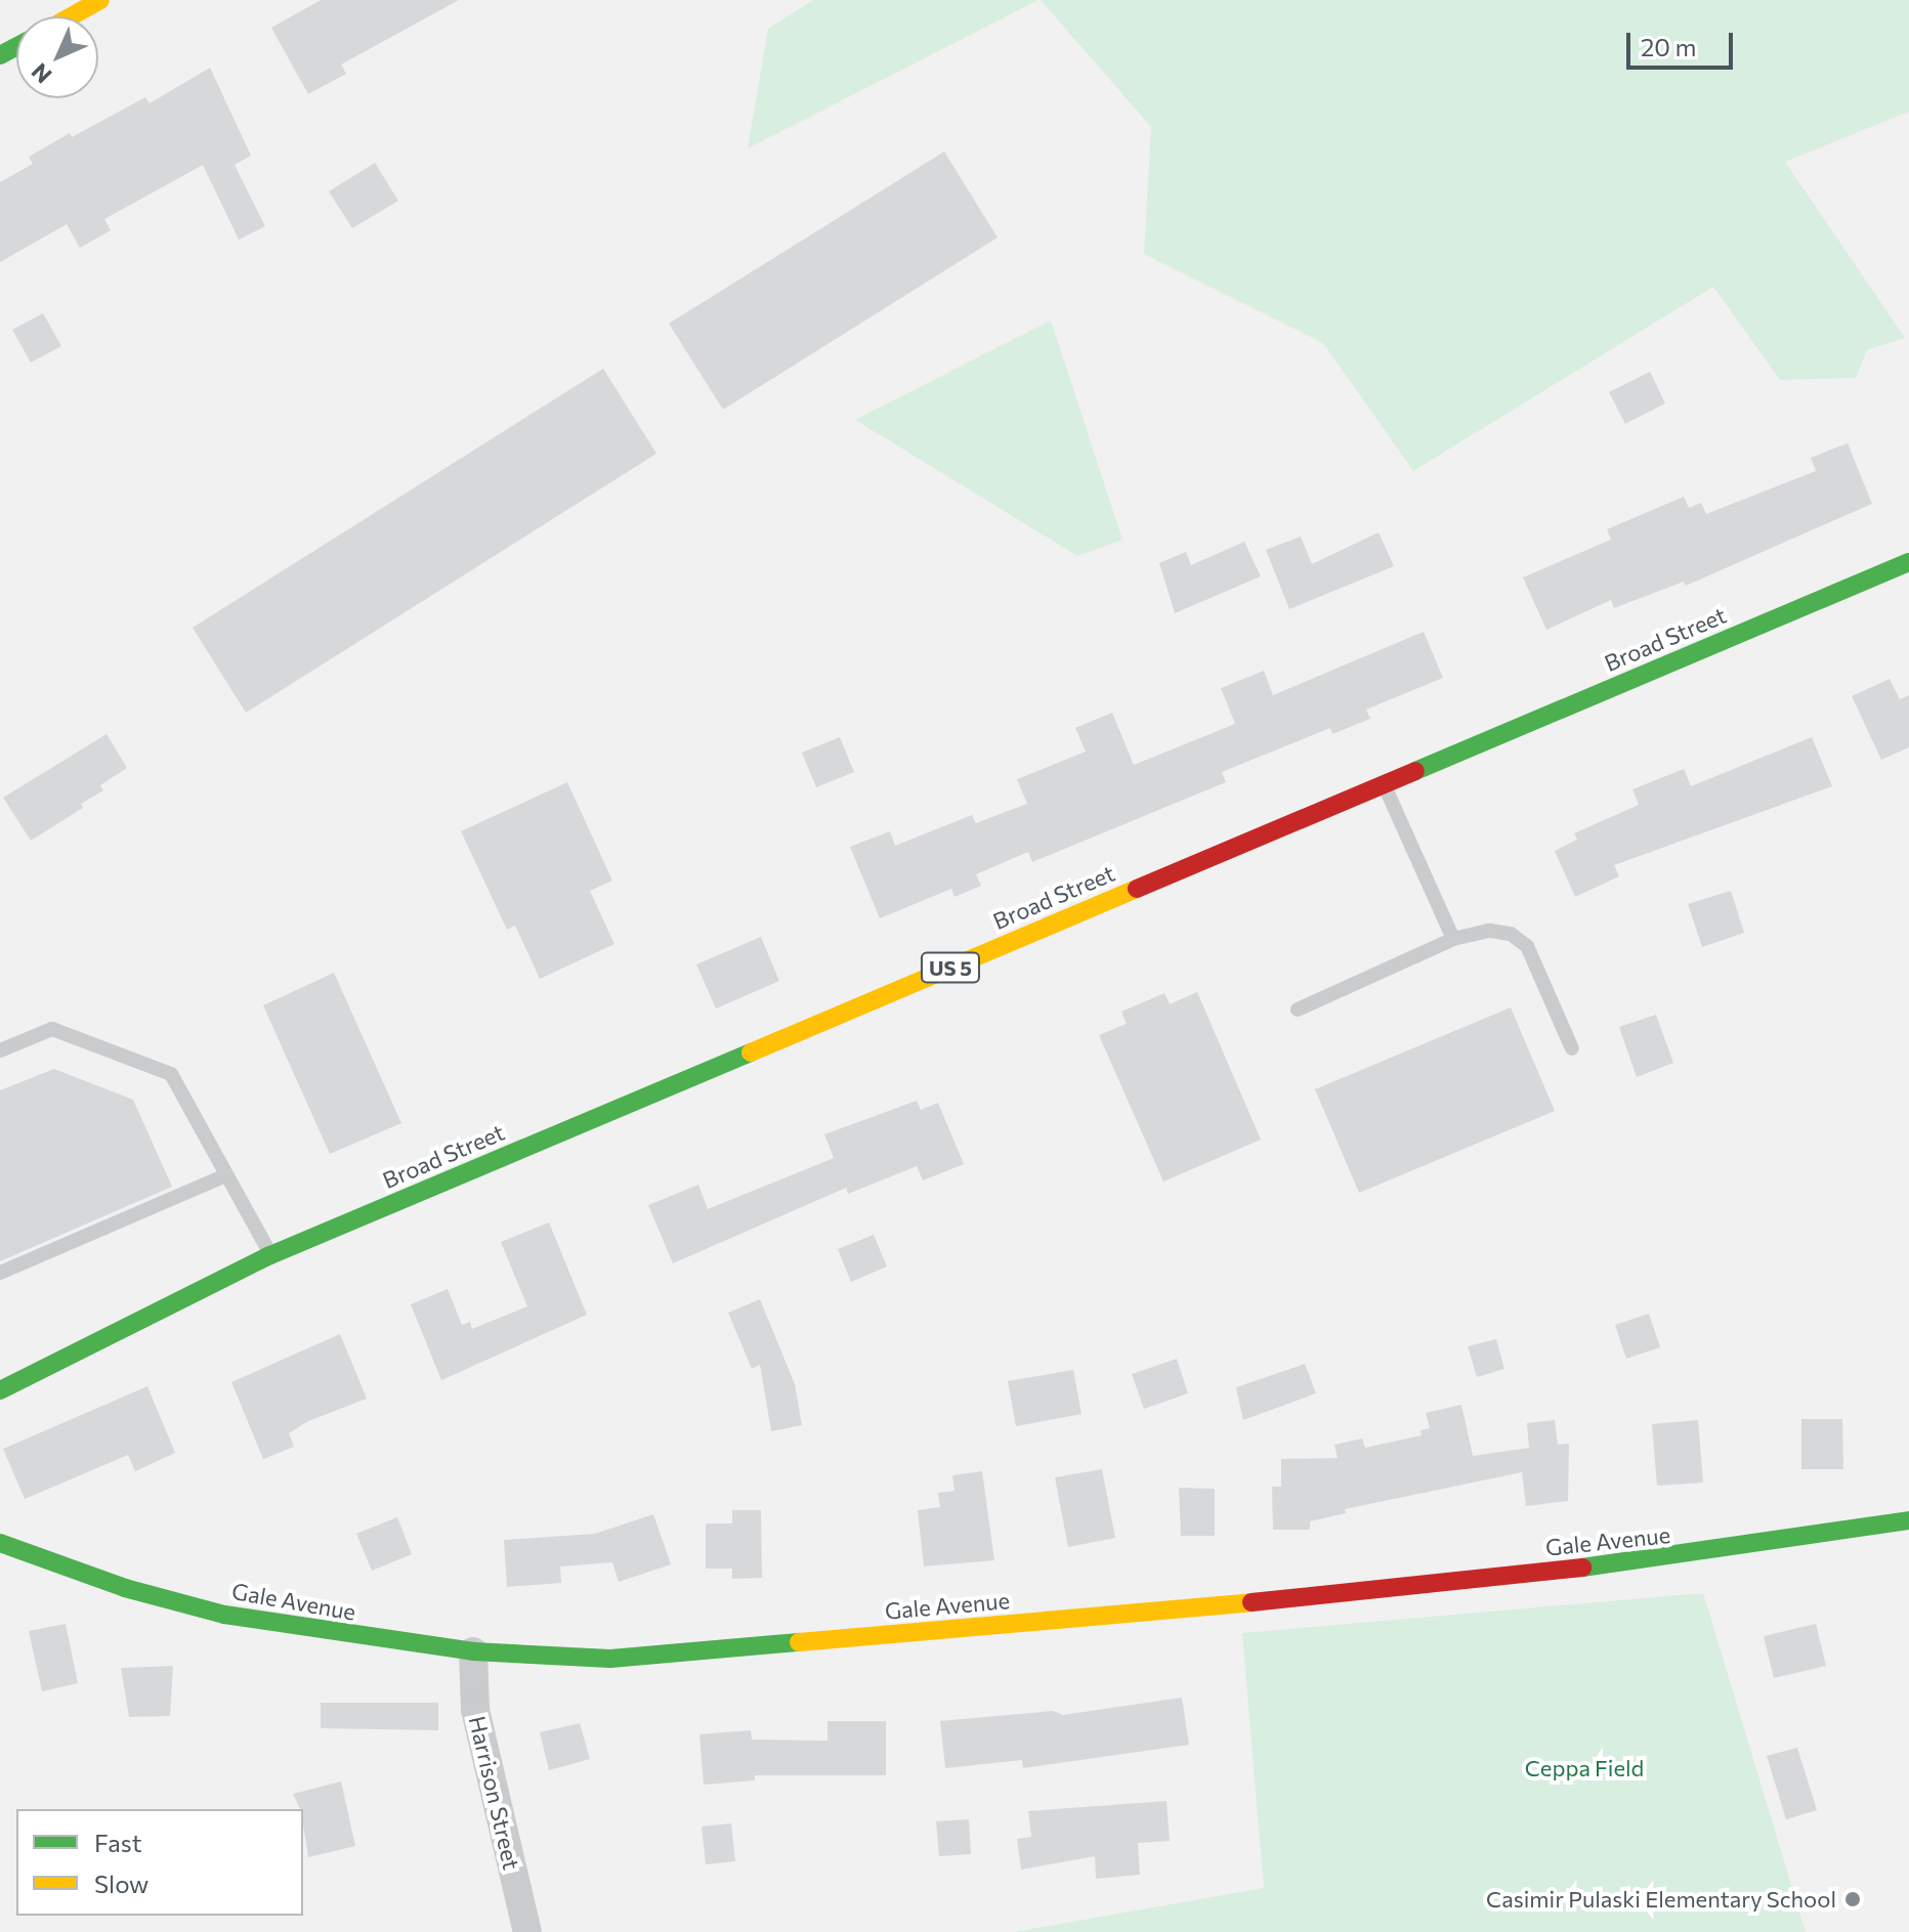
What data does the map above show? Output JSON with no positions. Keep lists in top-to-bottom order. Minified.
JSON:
{"streets":{"main road":["Broad Street","US 5","Gale Avenue"],"street":["Harrison Street"]},"crossings":[["Gale Avenue","Harrison Street"]],"parks":["Ceppa Field"],"places":["Casimir Pulaski Elementary School"],"legend":["Fast","Slow"],"scale_bar":"20 m","north":"bottom left"}
